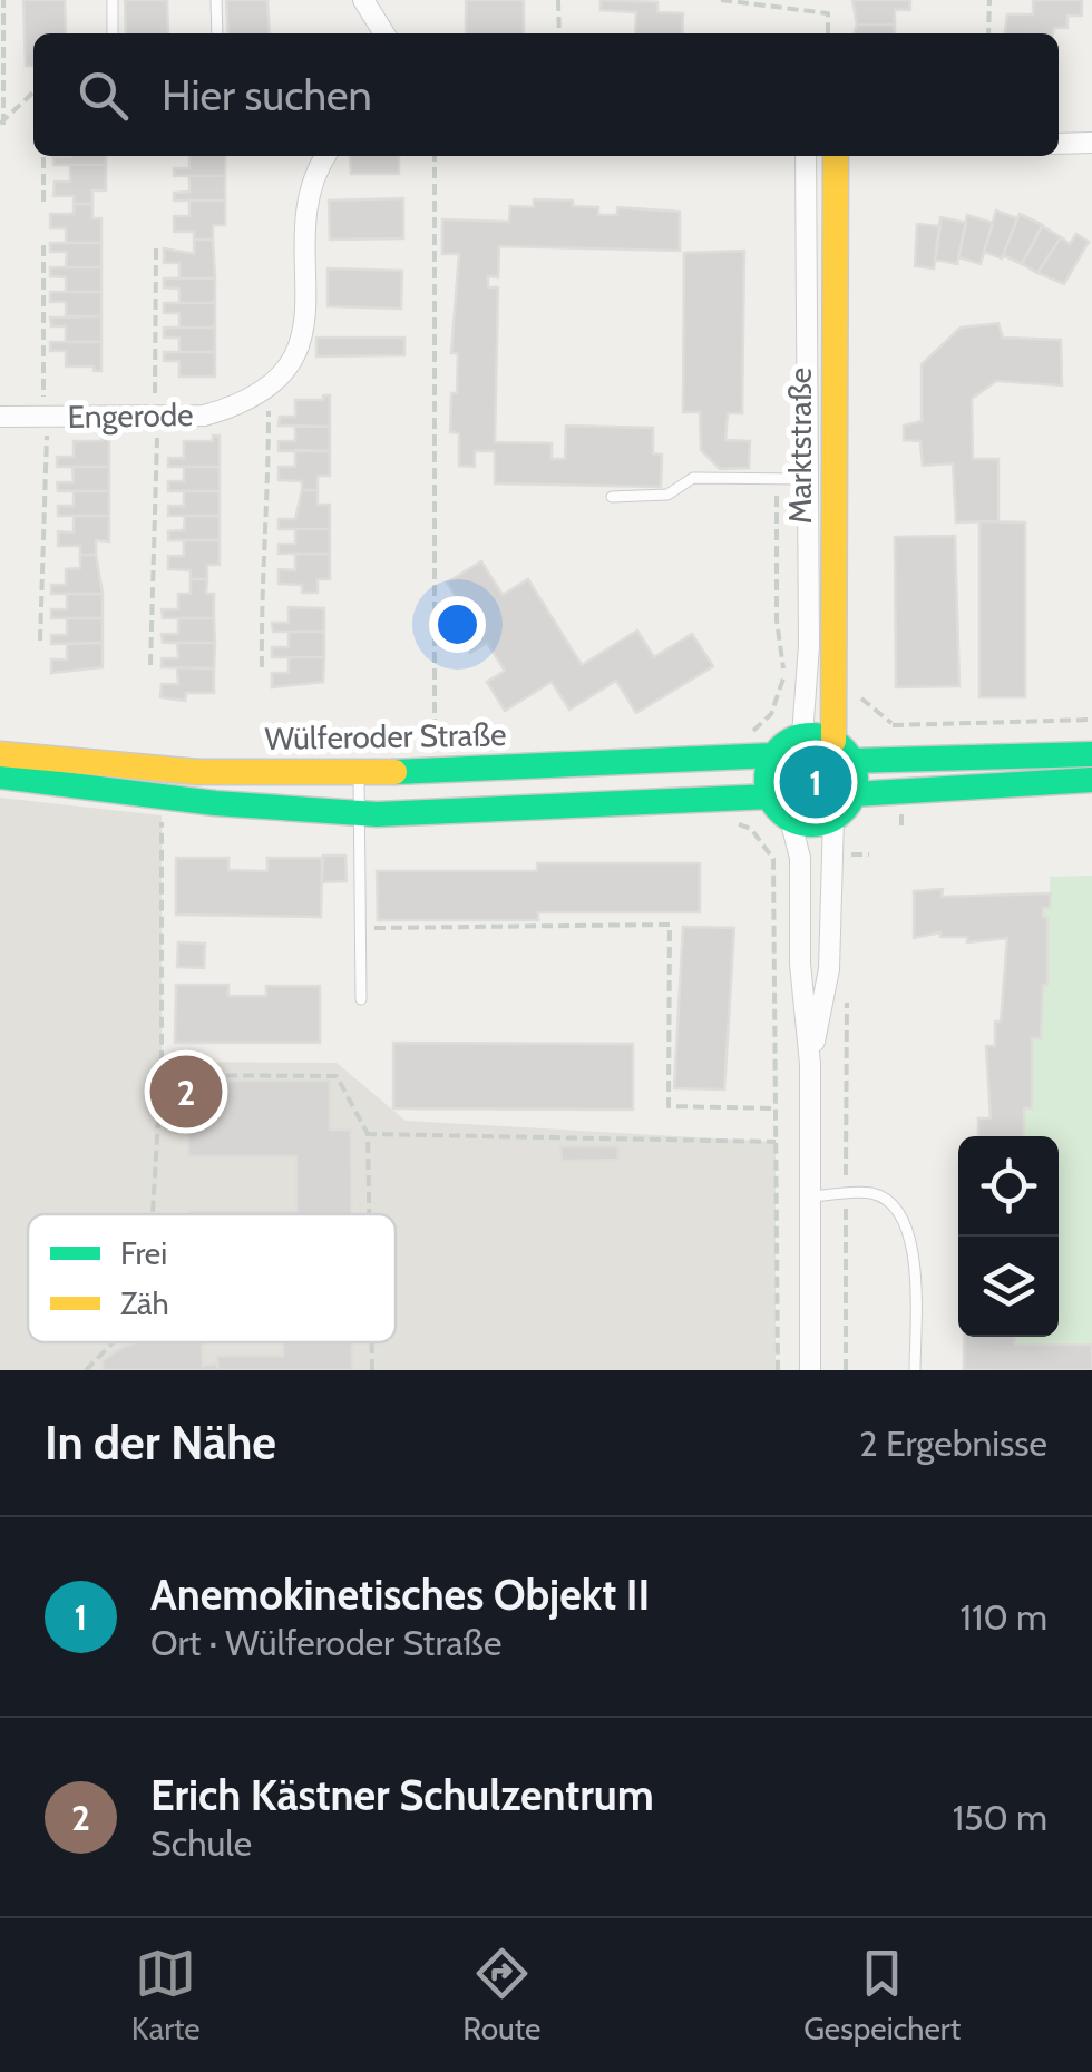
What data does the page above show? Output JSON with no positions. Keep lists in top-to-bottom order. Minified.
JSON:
{"streets":{"street":["Engerode","Marktstraße","Wülferoder Straße"]},"crossings":[["Marktstraße","Wülferoder Straße"]],"legend":["Frei","Zäh"],"page":{"search":"Hier suchen","pins":["1","2"],"heading":["In der Nähe","2 Ergebnisse"],"list":[{"mark":"1","name":"Anemokinetisches Objekt II","note":"Ort · Wülferoder Straße","value":"110 m"},{"mark":"2","name":"Erich Kästner Schulzentrum","note":"Schule","value":"150 m"}],"nav":["Karte","Route","Gespeichert"]}}
